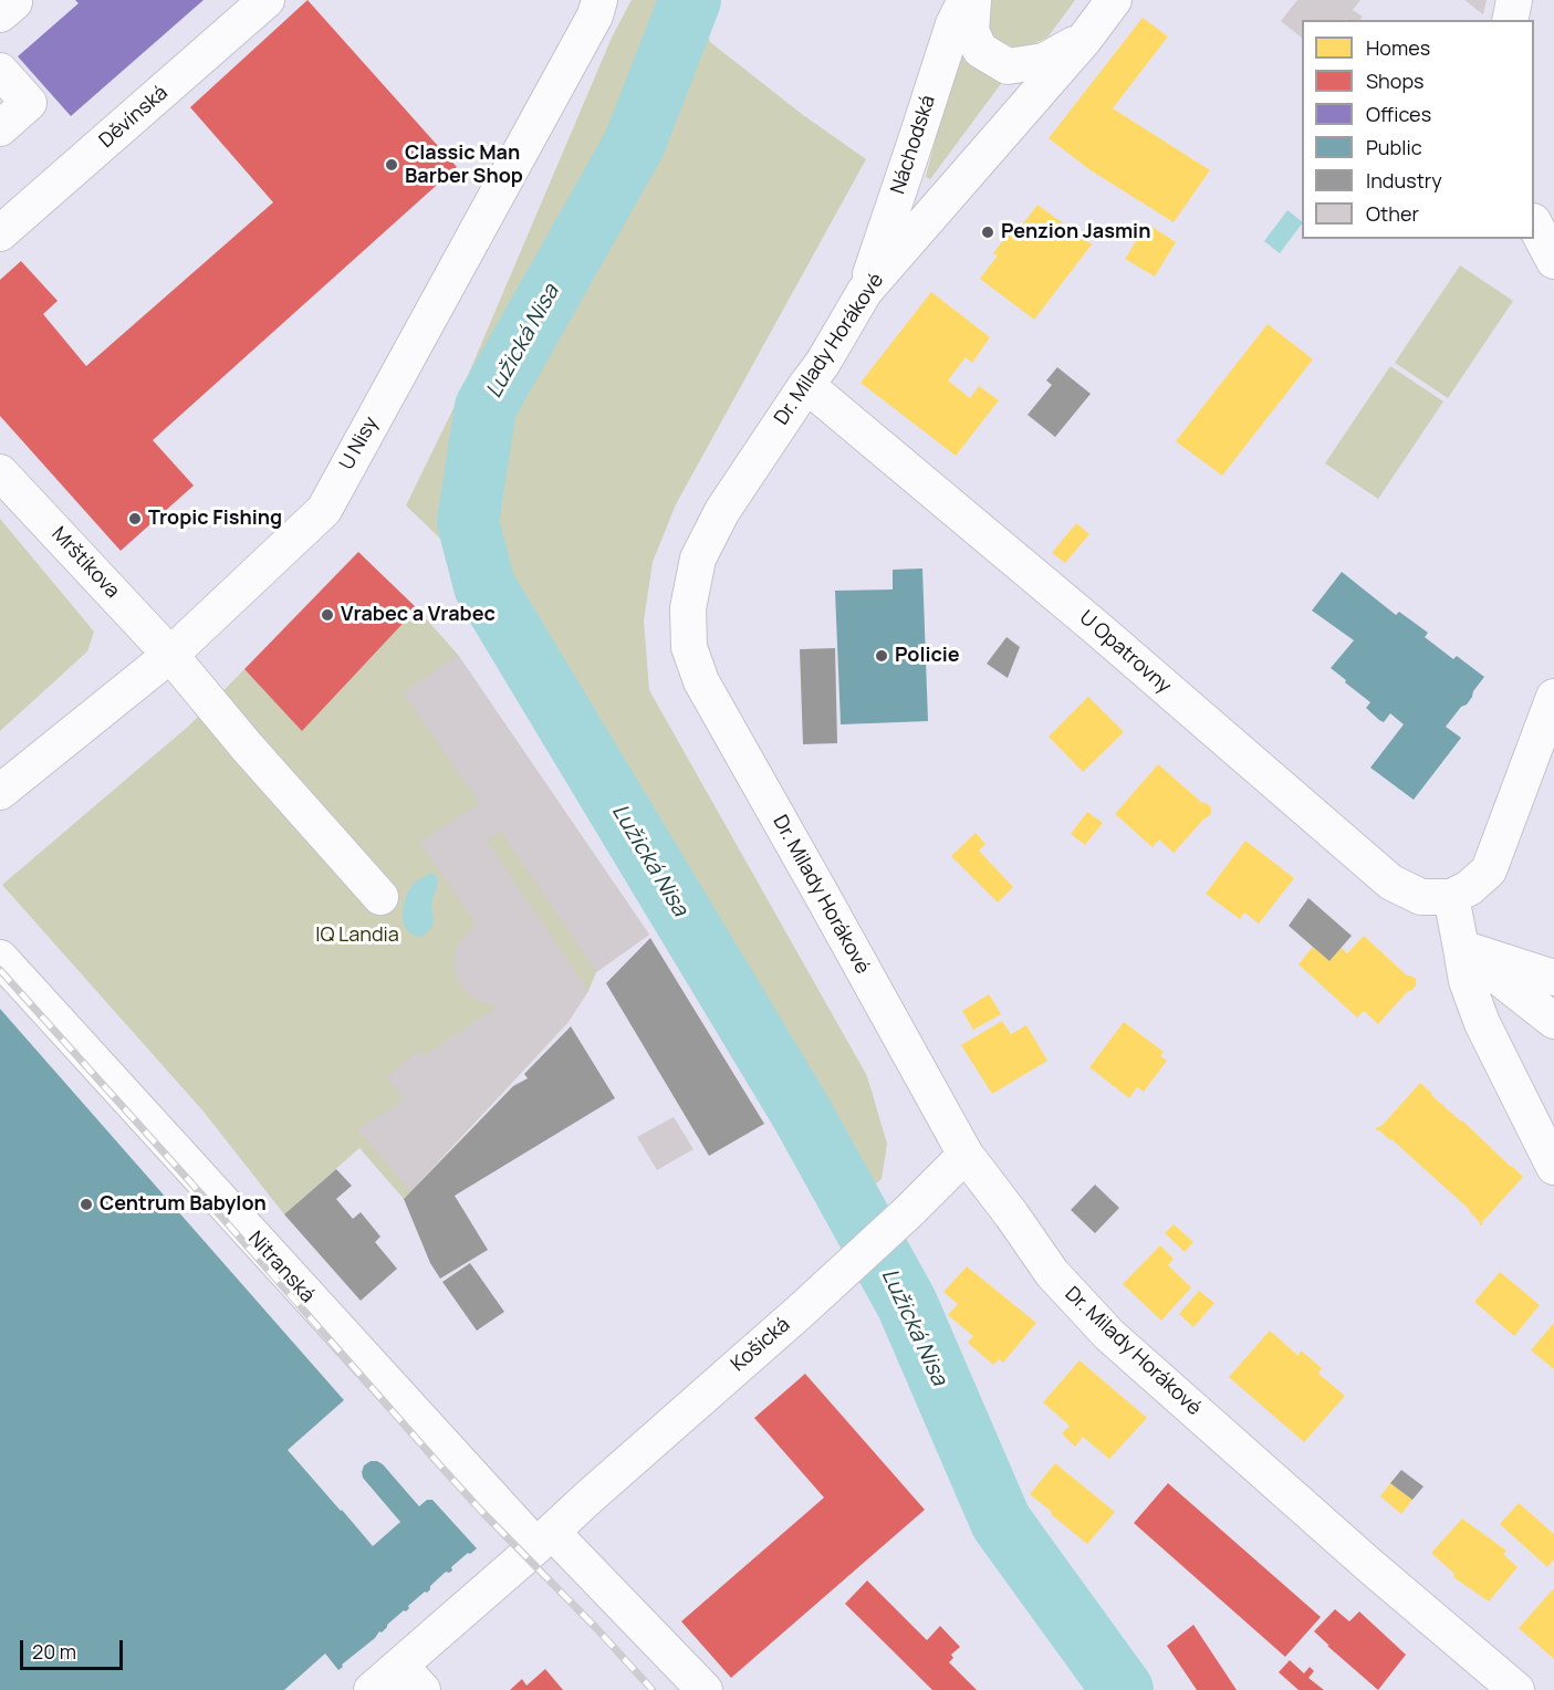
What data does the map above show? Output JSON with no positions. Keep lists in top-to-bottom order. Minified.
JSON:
{"streets":{"street":["Děvínská","Náchodská","Dr. Milady Horákové","U Nisy","Mrštíkova","U Opatrovny","Nitranská","Košická"]},"crossings":[["Náchodská","Dr. Milady Horákové"],["Dr. Milady Horákové","U Opatrovny"],["Dr. Milady Horákové","Košická"],["U Nisy","Mrštíkova"],["Nitranská","Košická"]],"water":["Lužická Nisa"],"parks":["IQ Landia"],"places":["Classic Man Barber Shop","Penzion Jasmin","Tropic Fishing","Vrabec a Vrabec","Policie","Centrum Babylon"],"legend":["Homes","Shops","Offices","Public","Industry","Other"],"scale_bar":"20 m"}
